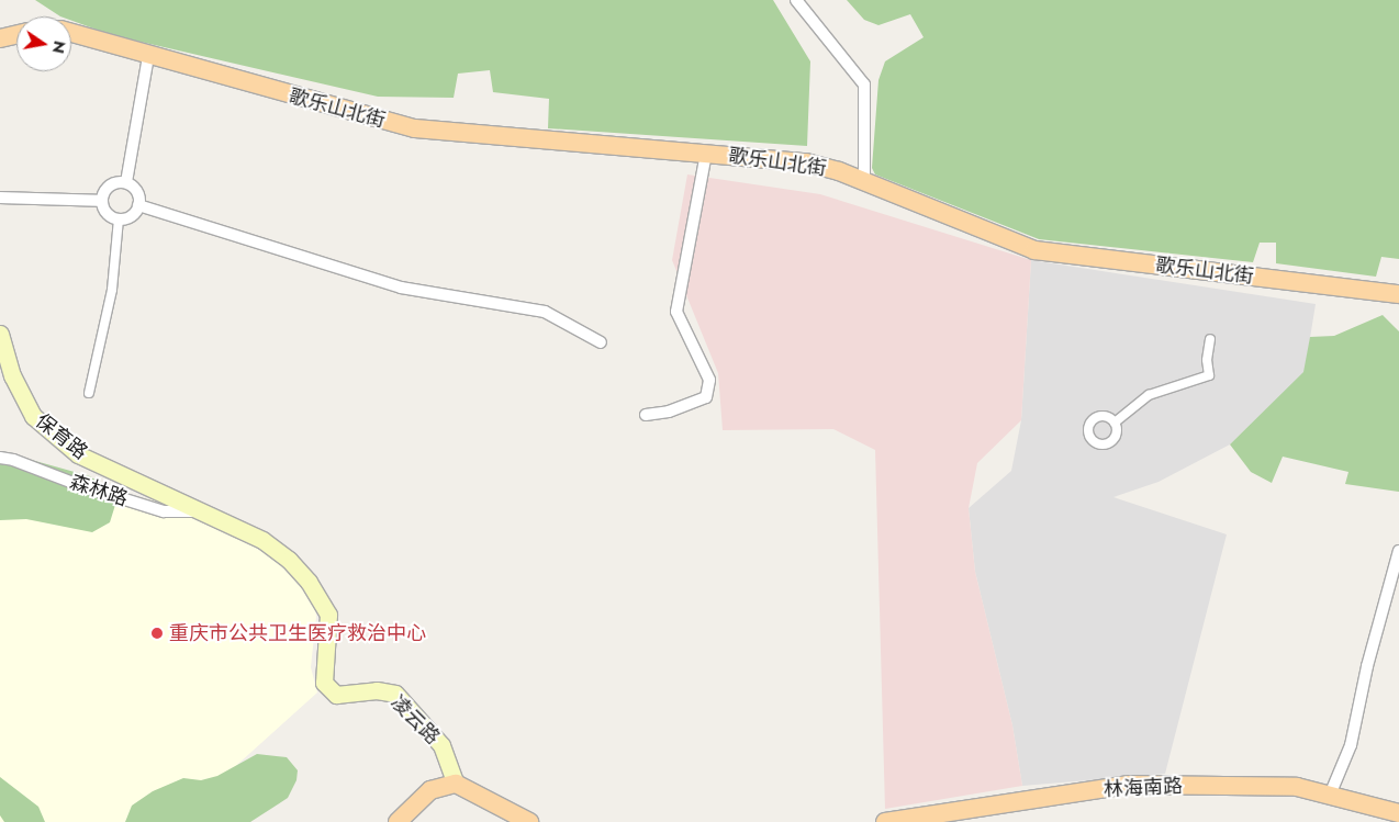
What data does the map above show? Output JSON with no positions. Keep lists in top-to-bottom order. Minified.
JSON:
{"streets":{"main road":["歌乐山北街","保育路","凌云路","林海南路"],"street":["森林路"]},"crossings":[["保育路","森林路"],["保育路","凌云路"],["森林路","凌云路"]],"places":["重庆市公共卫生医疗救治中心"],"north":"right"}
